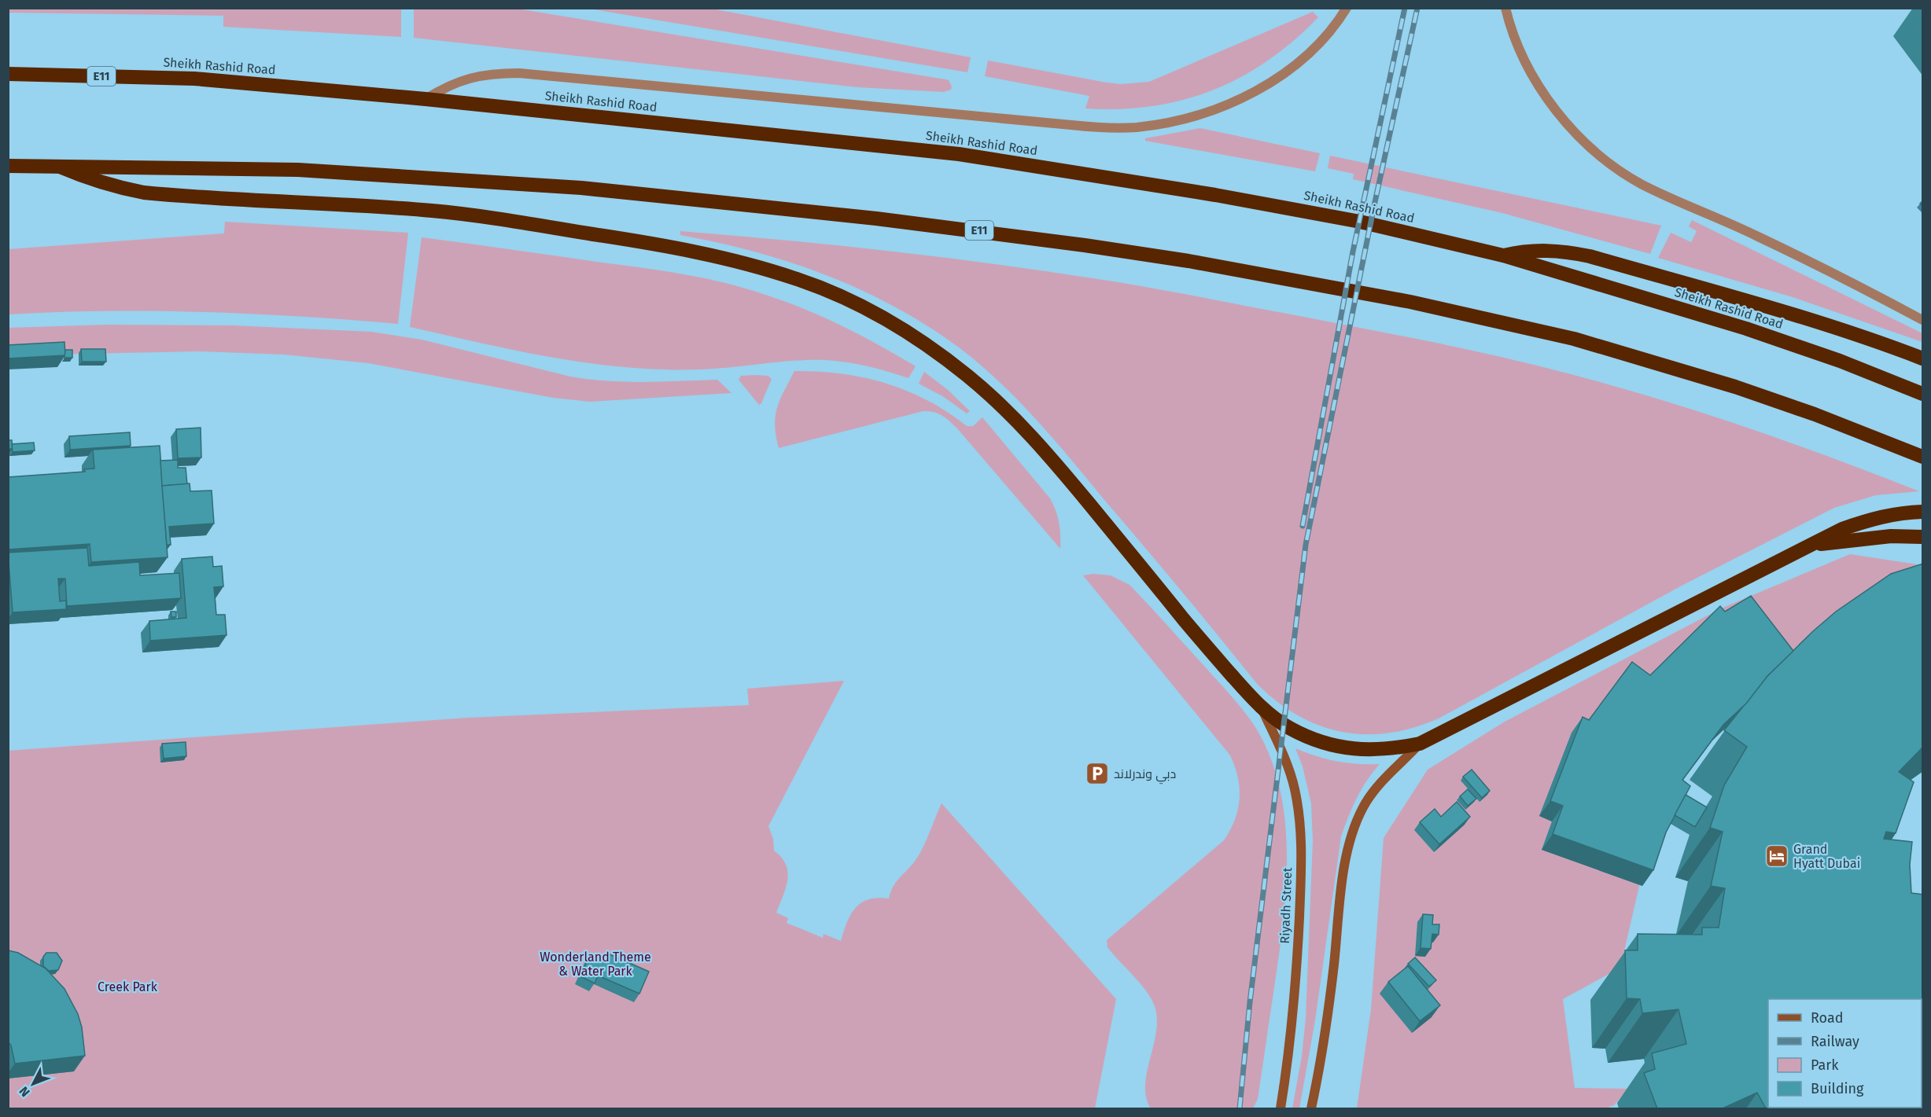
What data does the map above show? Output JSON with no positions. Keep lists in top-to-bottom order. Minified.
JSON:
{"streets":{"highway":["Sheikh Rashid Road","E11"],"main road":["Riyadh Street"]},"parks":["Wonderland Theme & Water Park","Creek Park"],"places":{"parking":["دبي وندرلاند"],"hotel":["Grand Hyatt Dubai"]},"legend":["Road","Railway","Park","Building"],"north":"bottom left"}
